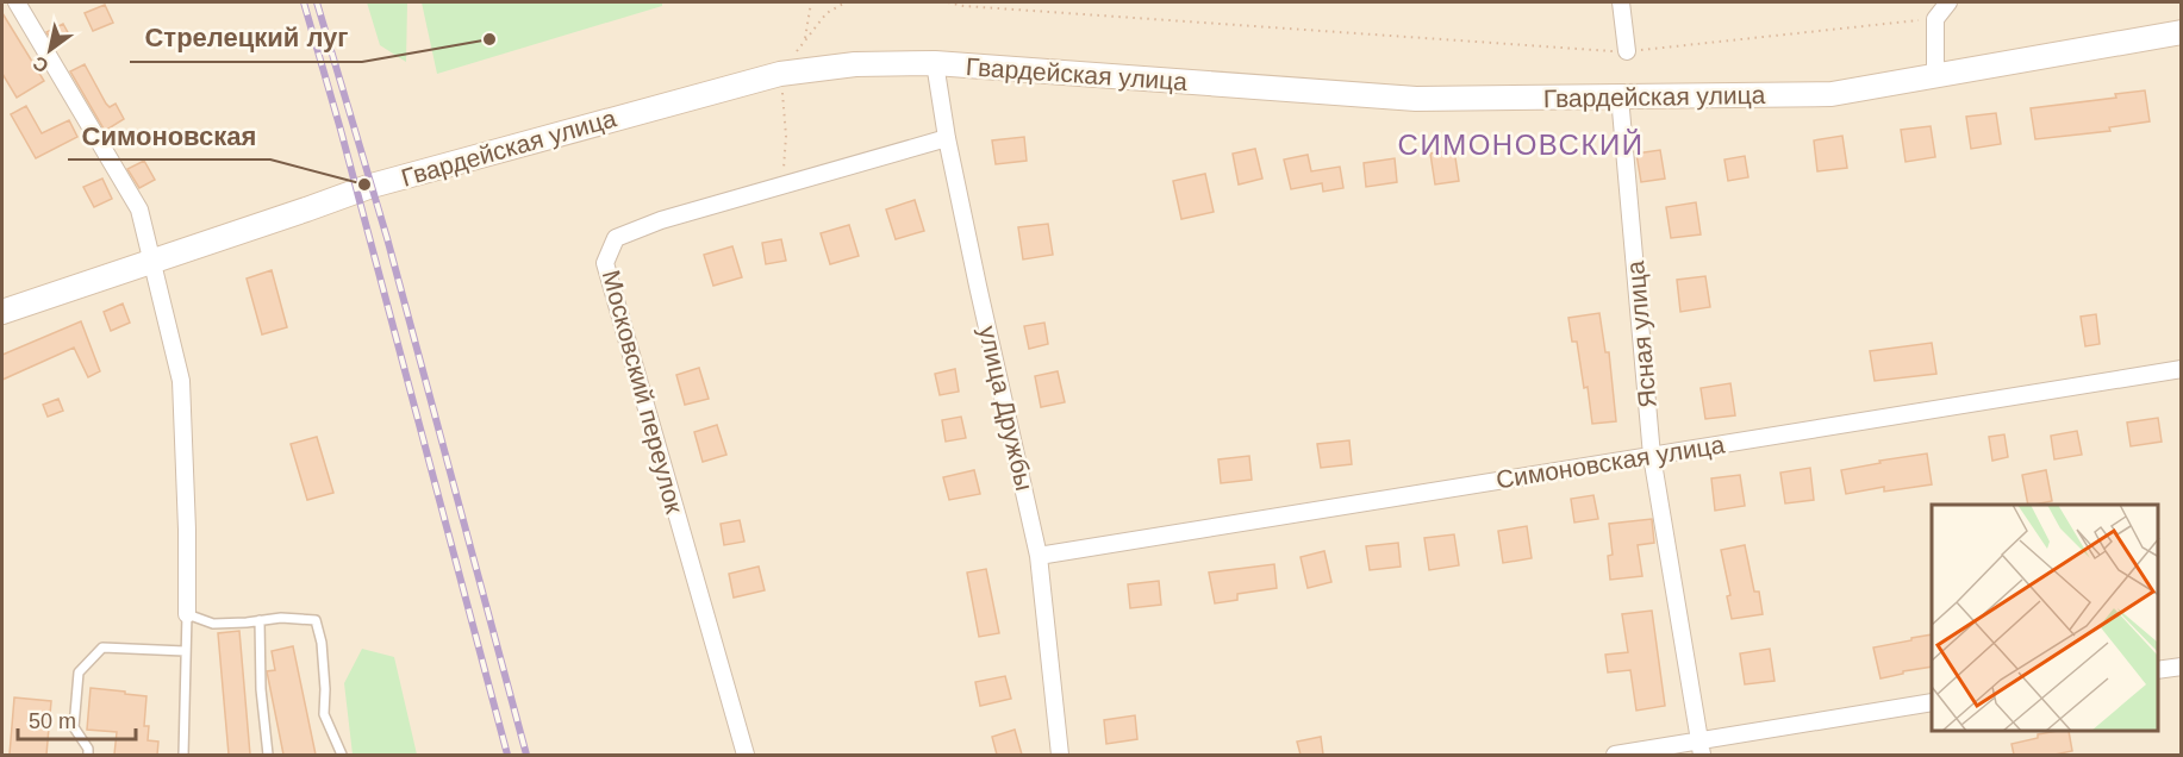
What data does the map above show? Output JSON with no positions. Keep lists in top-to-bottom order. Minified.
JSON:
{"streets":{"street":["Гвардейская улица","Ясная улица","Московский переулок","улица Дружбы","Симоновская улица"]},"crossings":[["Гвардейская улица","Ясная улица"],["Гвардейская улица","улица Дружбы"],["Ясная улица","Симоновская улица"],["Московский переулок","улица Дружбы"],["улица Дружбы","Симоновская улица"]],"districts":["СИМОНОВСКИЙ"],"places":["Стрелецкий луг","Симоновская"],"scale_bar":"50 m","north":"bottom left"}
